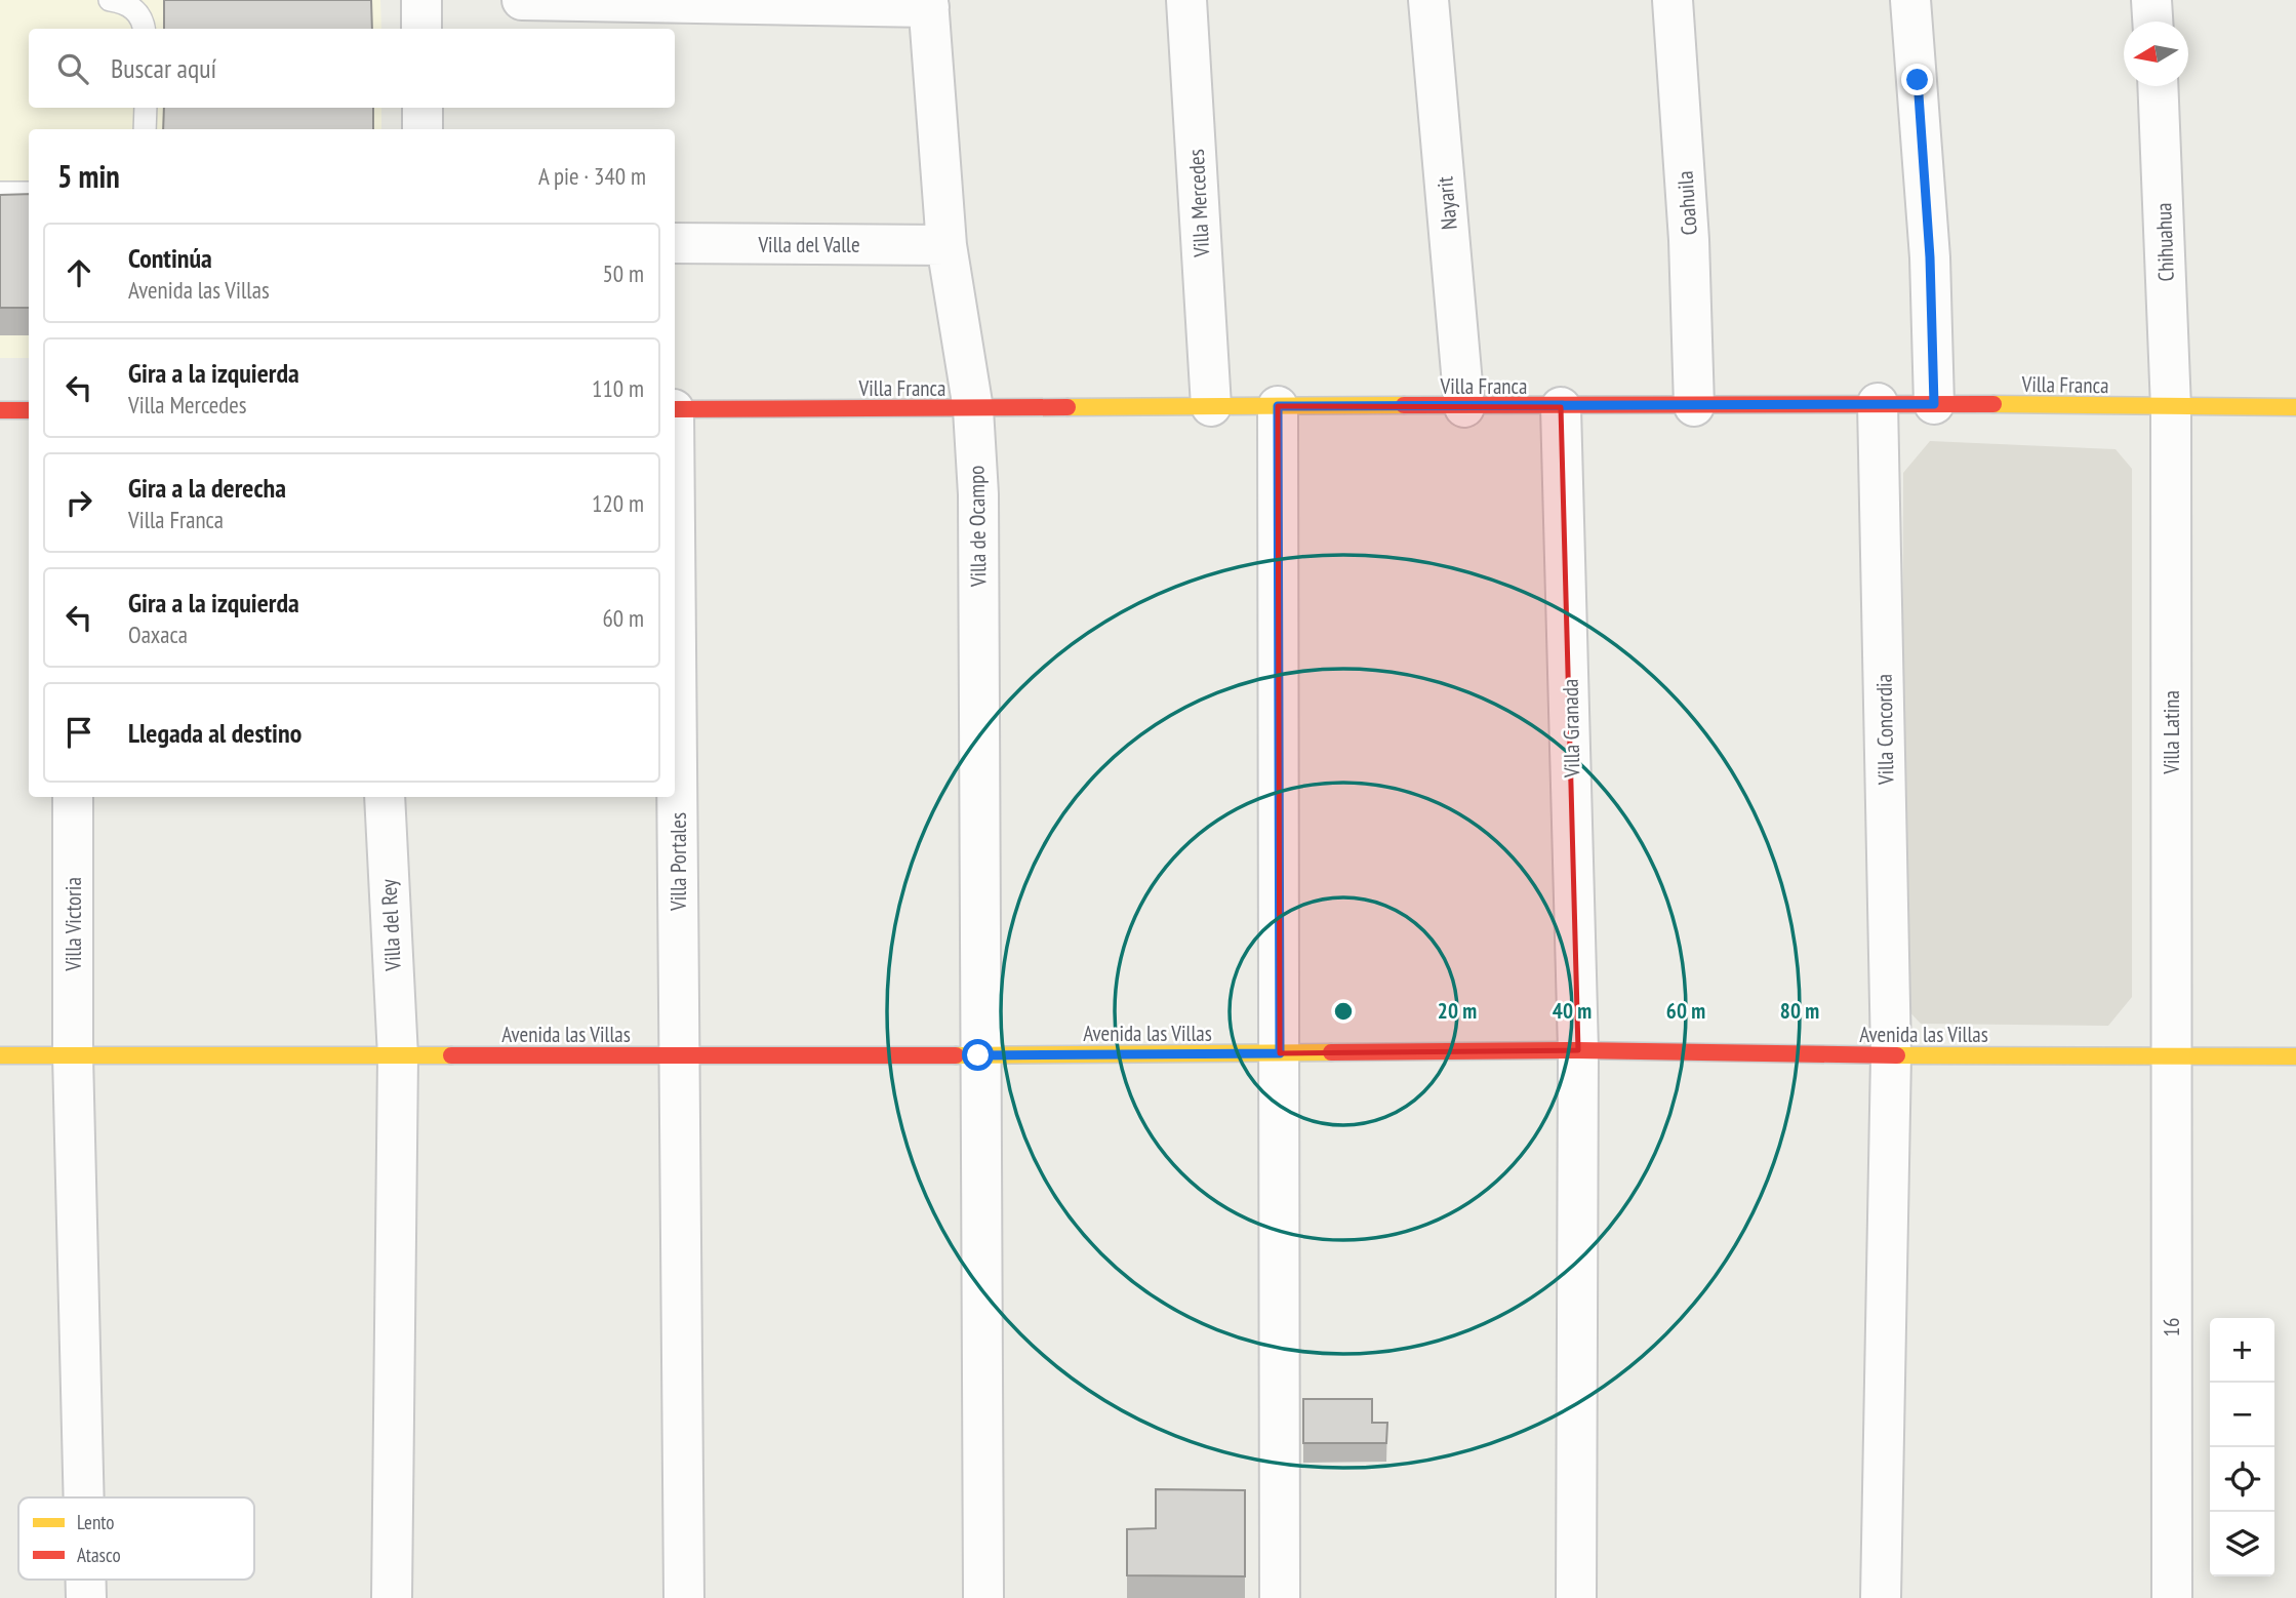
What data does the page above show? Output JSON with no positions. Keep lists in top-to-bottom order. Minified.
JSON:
{"streets":{"street":["Villa Mercedes","Nayarit","Coahuila","Chihuahua","Villa del Valle","Villa Franca","Villa de Ocampo","Villa Granada","Villa Concordia","Villa Latina","Villa Portales","Villa Victoria","Villa del Rey","Avenida las Villas","16"]},"crossings":[["Villa Mercedes","Villa Franca"],["Nayarit","Villa Franca"],["Coahuila","Villa Franca"],["Chihuahua","Villa Franca"],["Chihuahua","Villa Latina"],["Villa del Valle","Villa de Ocampo"],["Villa Franca","Villa de Ocampo"],["Villa Franca","Villa Granada"],["Villa Franca","Villa Concordia"],["Villa Franca","Villa Latina"],["Villa de Ocampo","Avenida las Villas"],["Villa Granada","Avenida las Villas"],["Villa Concordia","Avenida las Villas"],["Villa Latina","Avenida las Villas"],["Villa Latina","16"],["Villa Portales","Avenida las Villas"],["Villa Victoria","Avenida las Villas"],["Villa del Rey","Avenida las Villas"],["Avenida las Villas","16"]],"legend":["Lento","Atasco"],"north":"left","page":{"search":"Buscar aquí","heading":["5 min","A pie · 340 m"],"list":[["Continúa","Avenida las Villas","50 m"],["Gira a la izquierda","Villa Mercedes","110 m"],["Gira a la derecha","Villa Franca","120 m"],["Gira a la izquierda","Oaxaca","60 m"],"Llegada al destino"],"map_buttons":["+","−"]},"rings":["20 m","40 m","60 m","80 m"]}
